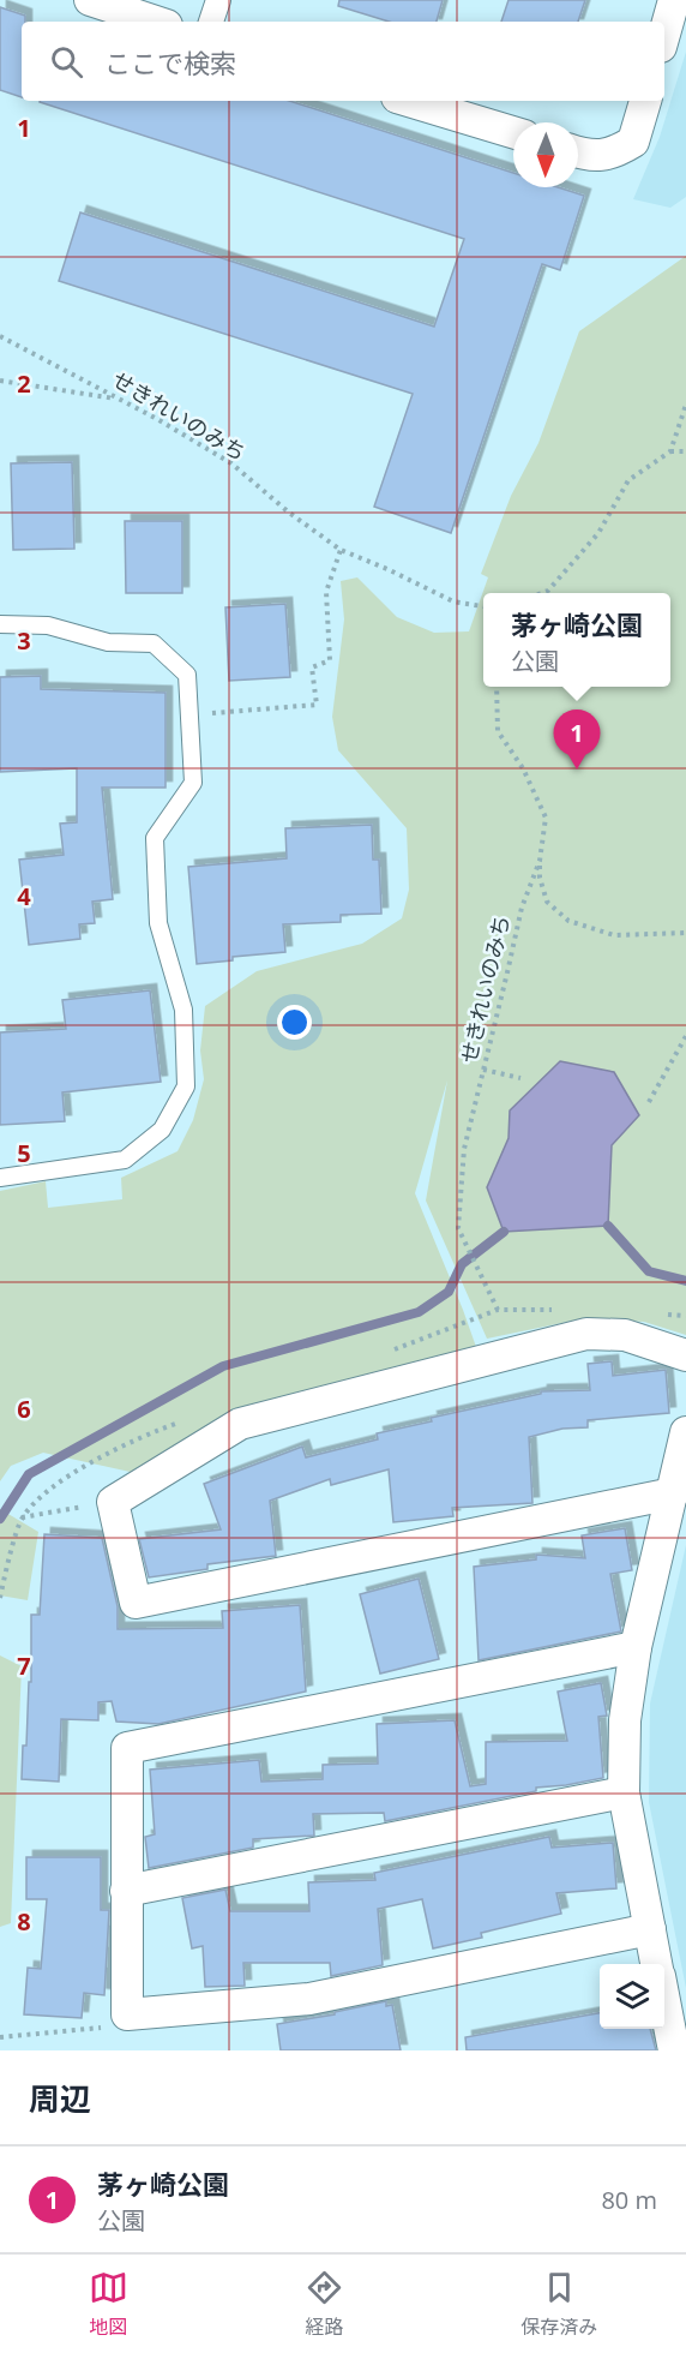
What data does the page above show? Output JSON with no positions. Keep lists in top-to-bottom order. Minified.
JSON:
{"streets":{"path":["せきれいのみち"]},"north":"bottom","page":{"search":"ここで検索","popup":["茅ヶ崎公園","公園"],"pins":"1","heading":"周辺","list":[{"mark":"1","name":"茅ヶ崎公園","note":"公園","value":"80 m"}],"nav":["地図","経路","保存済み"]},"grid":{"rows":["1","2","3","4","5","6","7","8"]}}
